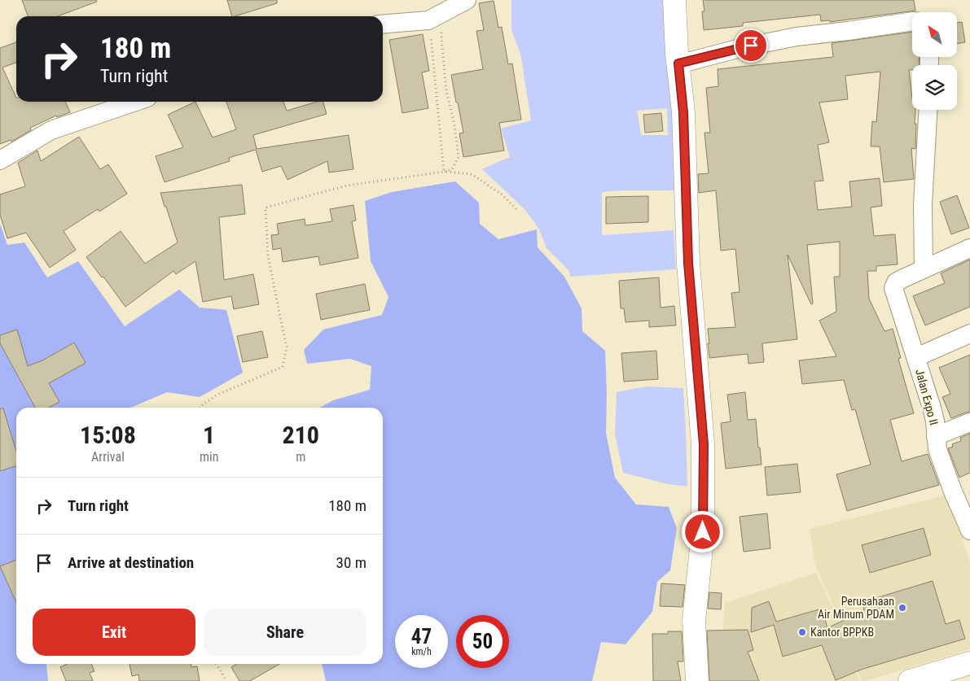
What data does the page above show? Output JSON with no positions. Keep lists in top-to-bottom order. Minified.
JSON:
{"streets":{"street":["Jalan Expo II"]},"places":["Perusahaan Air Minum PDAM","Kantor BPPKB"],"north":"top left","page":{"turn":["180 m","Turn right"],"eta":["15:08","Arrival","1","min","210","m"],"list":[{"name":"Turn right","value":"180 m"},{"name":"Arrive at destination","value":"30 m"}],"buttons":["Exit","Share"],"speed":"47 km/h","limit":"50"}}
